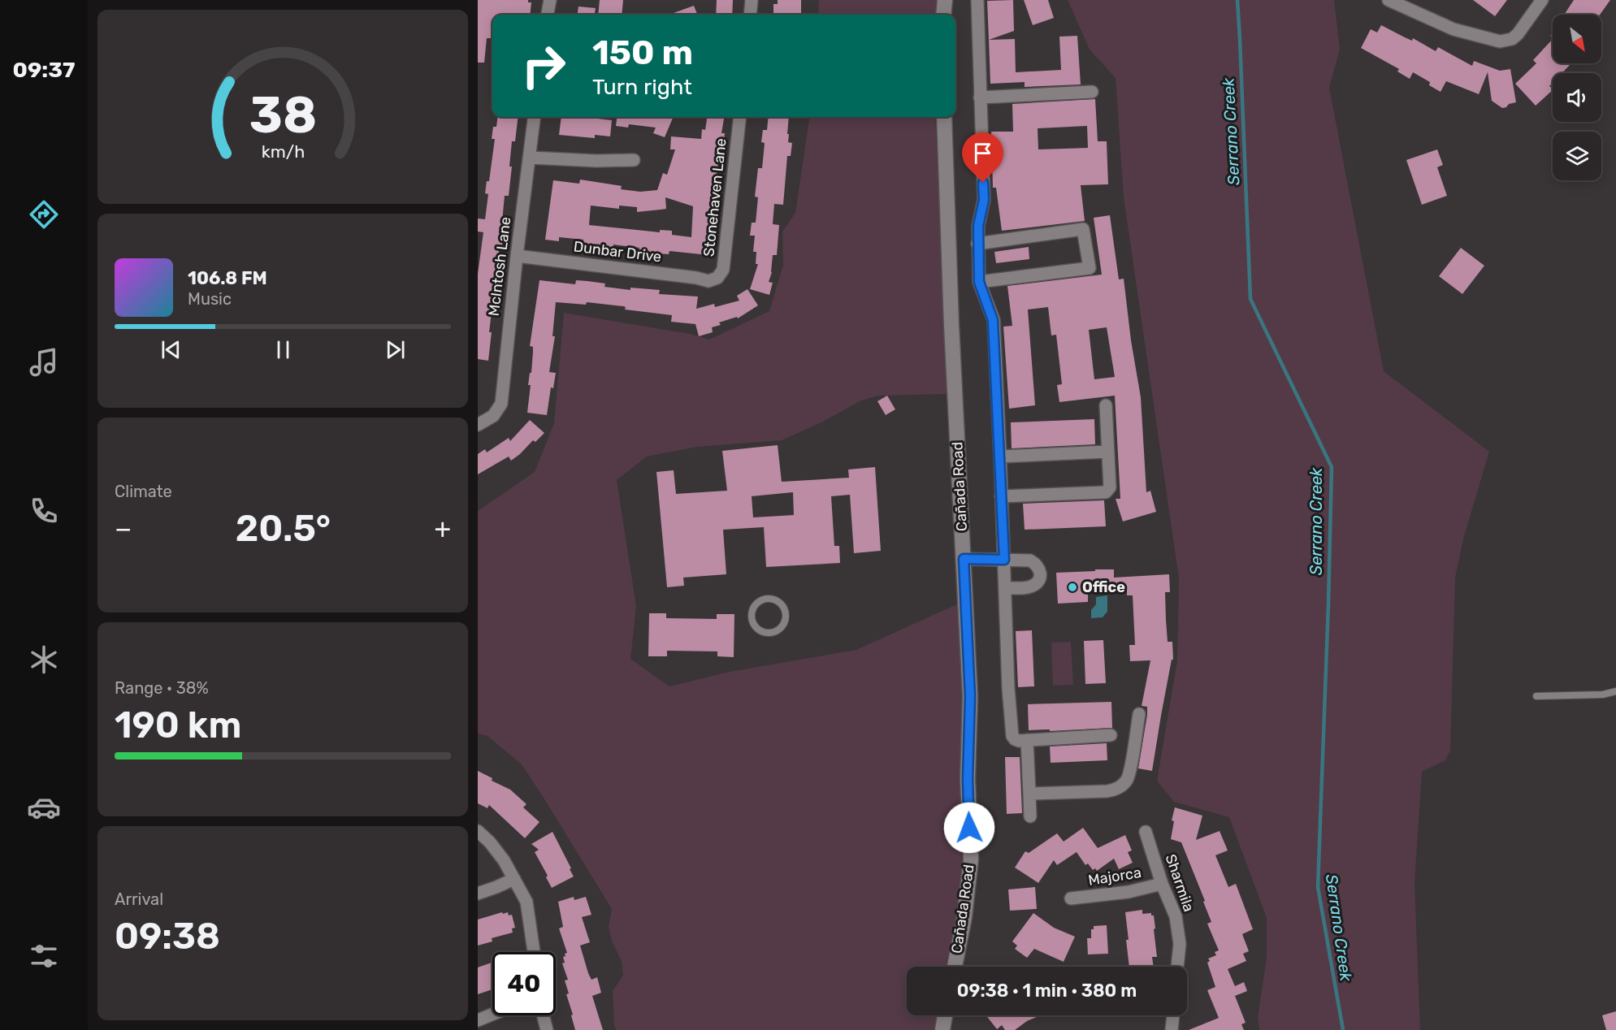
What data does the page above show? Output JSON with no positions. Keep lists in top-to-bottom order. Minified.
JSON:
{"streets":{"street":["Stonehaven Lane","Dunbar Drive","McIntosh Lane","Cañada Road","Majorca","Sharmila"]},"crossings":[["Stonehaven Lane","Dunbar Drive"],["Dunbar Drive","McIntosh Lane"],["Majorca","Sharmila"]],"water":["Serrano Creek"],"places":["Office"],"north":"bottom right","page":{"tabs":"09:37","turn":["150 m","Turn right"],"song":["106.8 FM","Music"],"tile":["Climate",["Range · 38%","190 km"],["Arrival","09:38"]],"heat":["−","20.5°","+"],"limit":"40","trip":"09:38 · 1 min · 380 m","gauge":["38","km/h"]}}
